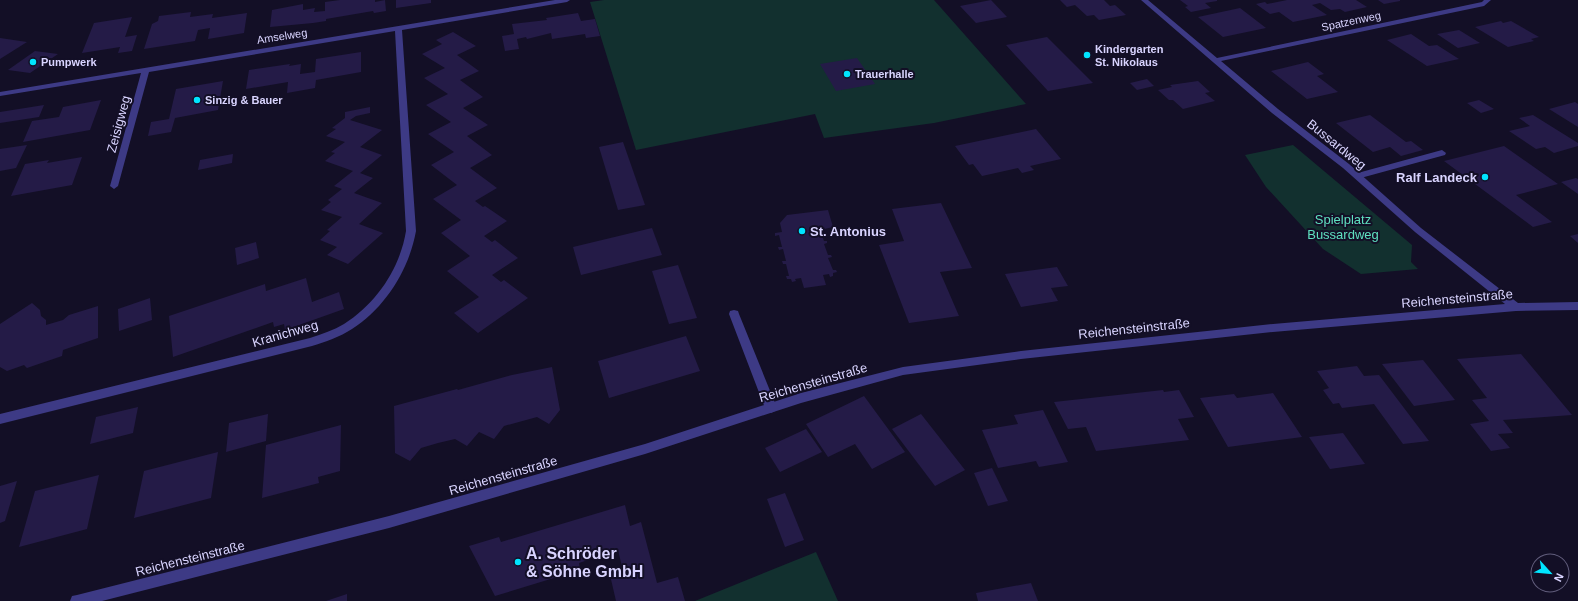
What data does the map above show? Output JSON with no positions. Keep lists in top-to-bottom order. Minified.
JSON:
{"streets":{"street":["Spatzenweg","Amselweg","Zeisigweg","Bussardweg","Reichensteinstraße","Kranichweg"]},"crossings":[["Spatzenweg","Bussardweg"],["Amselweg","Zeisigweg"],["Amselweg","Kranichweg"],["Bussardweg","Reichensteinstraße"]],"parks":["Spielplatz Bussardweg"],"places":["Kindergarten St. Nikolaus","Pumpwerk","Trauerhalle","Sinzig & Bauer","Ralf Landeck","St. Antonius","A. Schröder & Söhne GmbH"],"north":"bottom right"}
